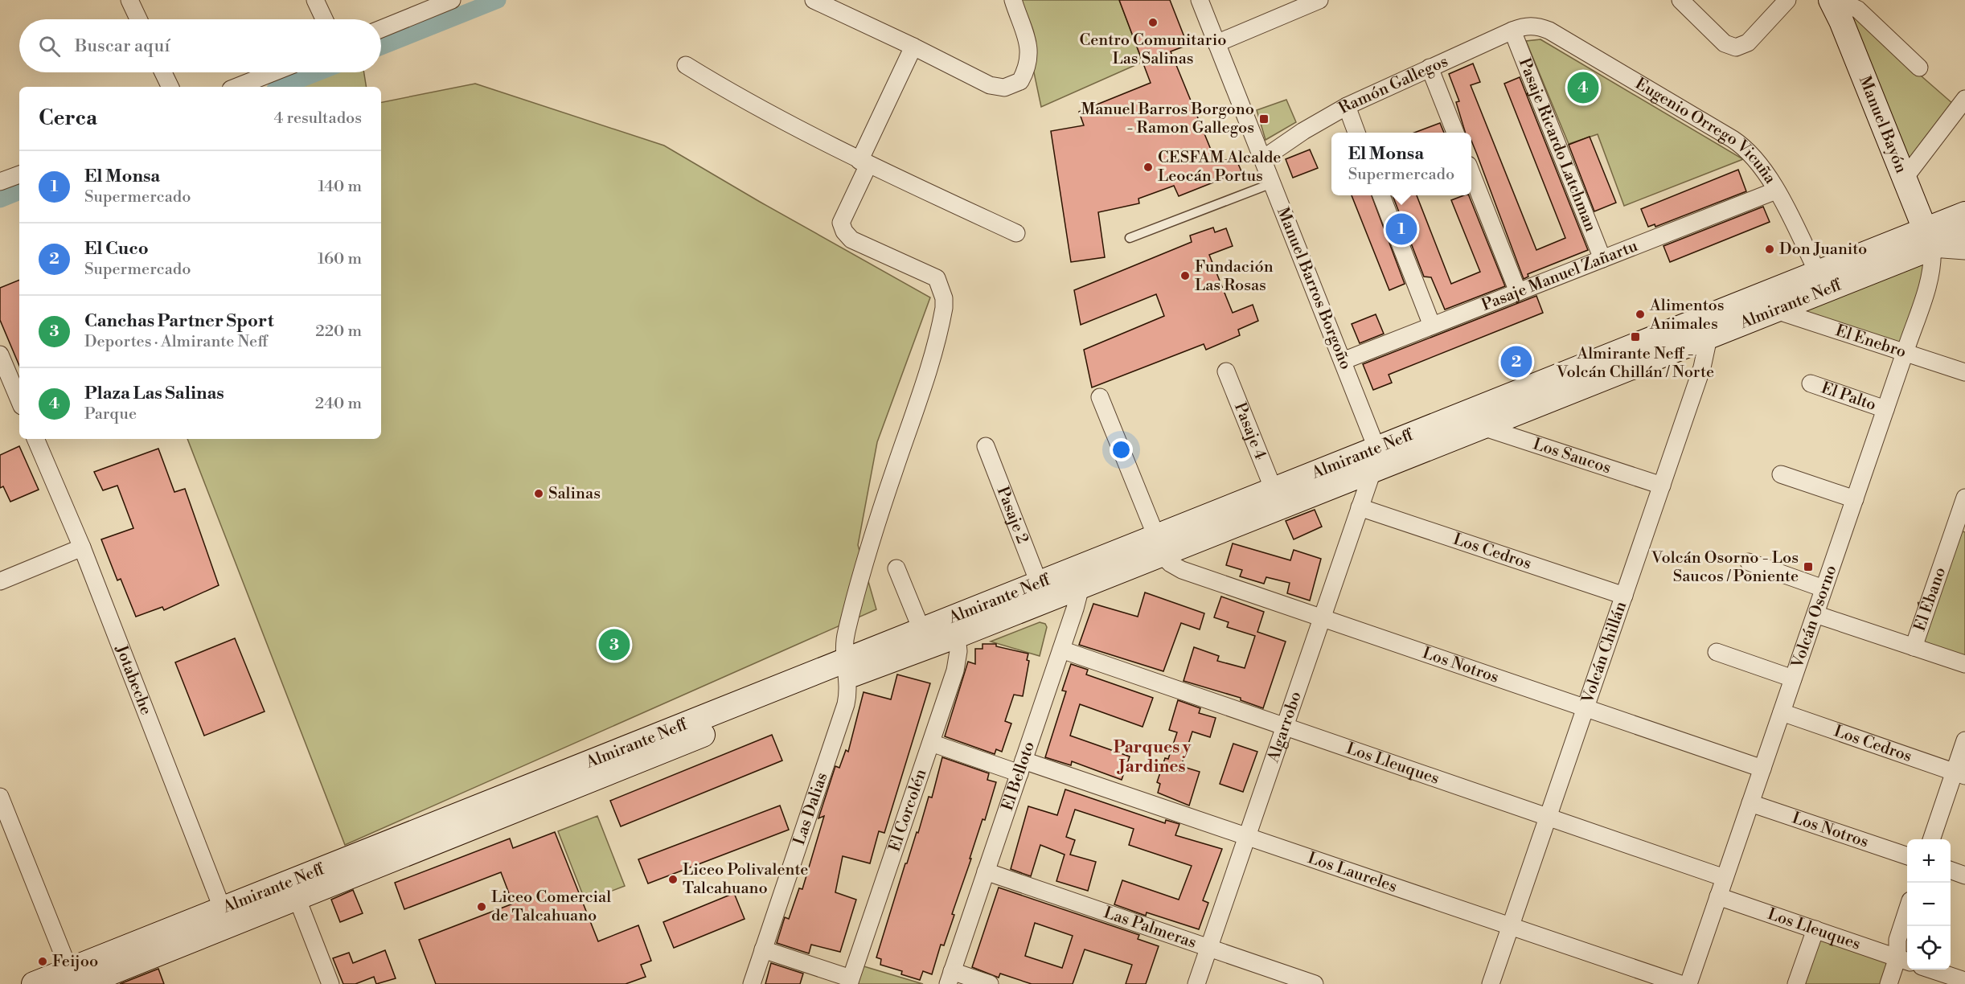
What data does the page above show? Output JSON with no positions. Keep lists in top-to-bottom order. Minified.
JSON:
{"streets":{"street":["Ramón Gallegos","Manuel Bayón","Eugenio Orrego Vicuña","Pasaje Ricardo Latchman","Pasaje Manuel Zañartu","Manuel Barros Borgoño","Almirante Neff","El Enebro","El Palto","Pasaje 4","Los Saucos","Pasaje 2","Los Cedros","El Ébano","Volcán Osorno","Volcán Chillán","Los Notros","Jotabeche","Algarrobo","Los Lleuques","El Belloto","Las Dalias","El Corcolén","Los Laureles","Las Palmeras"]},"crossings":[["Ramón Gallegos","Eugenio Orrego Vicuña"],["Ramón Gallegos","Pasaje Ricardo Latchman"],["Ramón Gallegos","Manuel Barros Borgoño"],["Manuel Bayón","Almirante Neff"],["Manuel Bayón","Volcán Osorno"],["Eugenio Orrego Vicuña","Pasaje Manuel Zañartu"],["Eugenio Orrego Vicuña","Almirante Neff"],["Pasaje Ricardo Latchman","Pasaje Manuel Zañartu"],["Pasaje Manuel Zañartu","Manuel Barros Borgoño"],["Manuel Barros Borgoño","Almirante Neff"],["Almirante Neff","El Enebro"],["Almirante Neff","Pasaje 4"],["Almirante Neff","Los Saucos"],["Almirante Neff","Pasaje 2"],["Almirante Neff","Volcán Osorno"],["Almirante Neff","Volcán Chillán"],["Almirante Neff","Los Notros"],["Almirante Neff","Jotabeche"],["Almirante Neff","Algarrobo"],["Almirante Neff","El Belloto"],["Almirante Neff","Las Dalias"],["Almirante Neff","El Corcolén"],["El Enebro","Volcán Osorno"],["El Palto","Volcán Osorno"],["Los Saucos","Volcán Chillán"],["Los Cedros","Volcán Osorno"],["Los Cedros","Volcán Chillán"],["Los Cedros","Algarrobo"],["Volcán Osorno","Los Notros"],["Volcán Osorno","Los Lleuques"],["Volcán Chillán","Los Notros"],["Volcán Chillán","Los Lleuques"],["Volcán Chillán","Los Laureles"],["Los Notros","Algarrobo"],["Algarrobo","Los Lleuques"],["Algarrobo","Los Laureles"],["Algarrobo","Las Palmeras"],["Los Lleuques","El Belloto"],["El Belloto","Los Laureles"],["El Belloto","Las Palmeras"],["El Corcolén","Los Laureles"]],"districts":["Parques y Jardines"],"places":{"other":["Centro Comunitario Las Salinas","CESFAM Alcalde Leocán Portus","Don Juanito","Fundación Las Rosas","Alimentos Animales","Salinas","Liceo Polivalente Talcahuano","Liceo Comercial de Talcahuano","Feijoo"],"transit":["Manuel Barros Borgono - Ramon Gallegos","Almirante Neff - Volcán Chillán / Norte","Volcán Osorno - Los Saucos / Poniente"]},"page":{"search":"Buscar aquí","pins":["4","1","2","3"],"heading":["Cerca","4 resultados"],"popup":["El Monsa","Supermercado"],"list":[{"mark":"1","name":"El Monsa","note":"Supermercado","value":"140 m"},{"mark":"2","name":"El Cuco","note":"Supermercado","value":"160 m"},{"mark":"3","name":"Canchas Partner Sport","note":"Deportes · Almirante Neff","value":"220 m"},{"mark":"4","name":"Plaza Las Salinas","note":"Parque","value":"240 m"}],"map_buttons":["+","−"]}}
